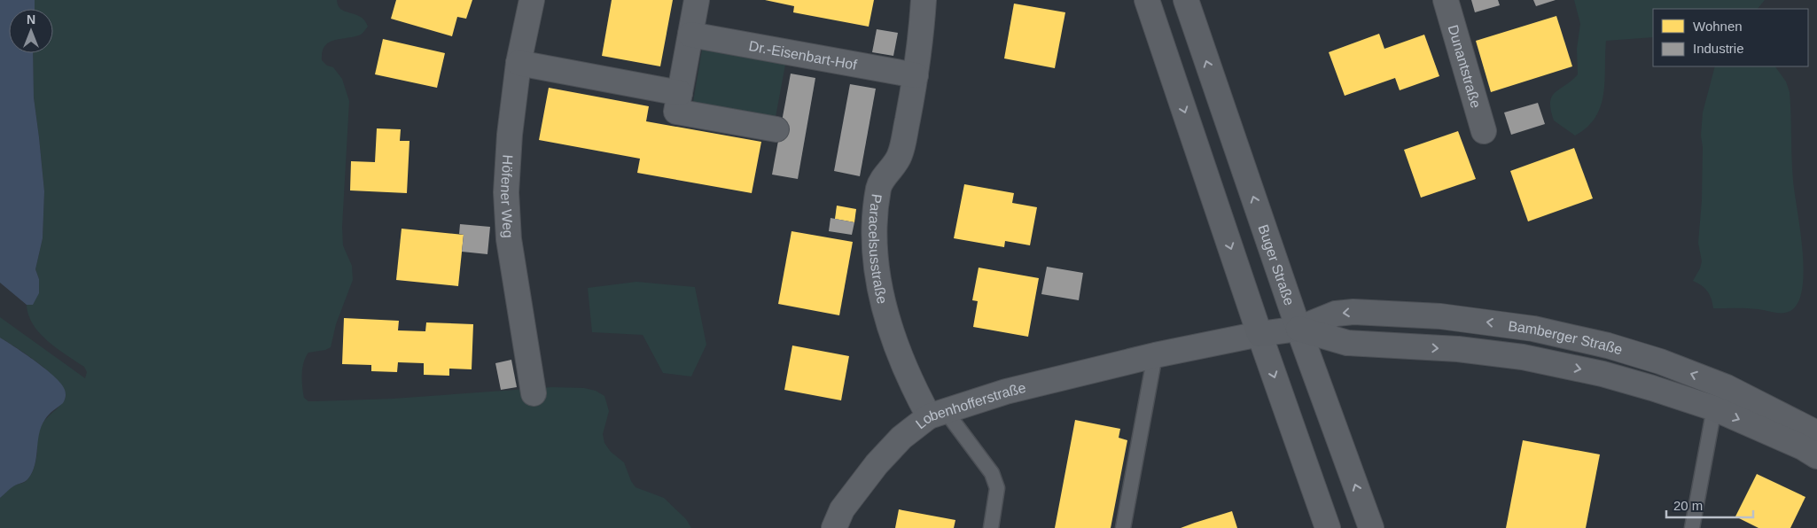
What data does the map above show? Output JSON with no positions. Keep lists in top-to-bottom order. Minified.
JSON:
{"streets":{"street":["Dr.-Eisenbart-Hof","Dunantstraße","Höfener Weg","Paracelsusstraße","Buger Straße","Bamberger Straße","Lobenhofferstraße"]},"crossings":[["Dr.-Eisenbart-Hof","Paracelsusstraße"],["Paracelsusstraße","Lobenhofferstraße"],["Buger Straße","Bamberger Straße"],["Bamberger Straße","Lobenhofferstraße"]],"legend":["Wohnen","Industrie"],"scale_bar":"20 m","north":"top"}
